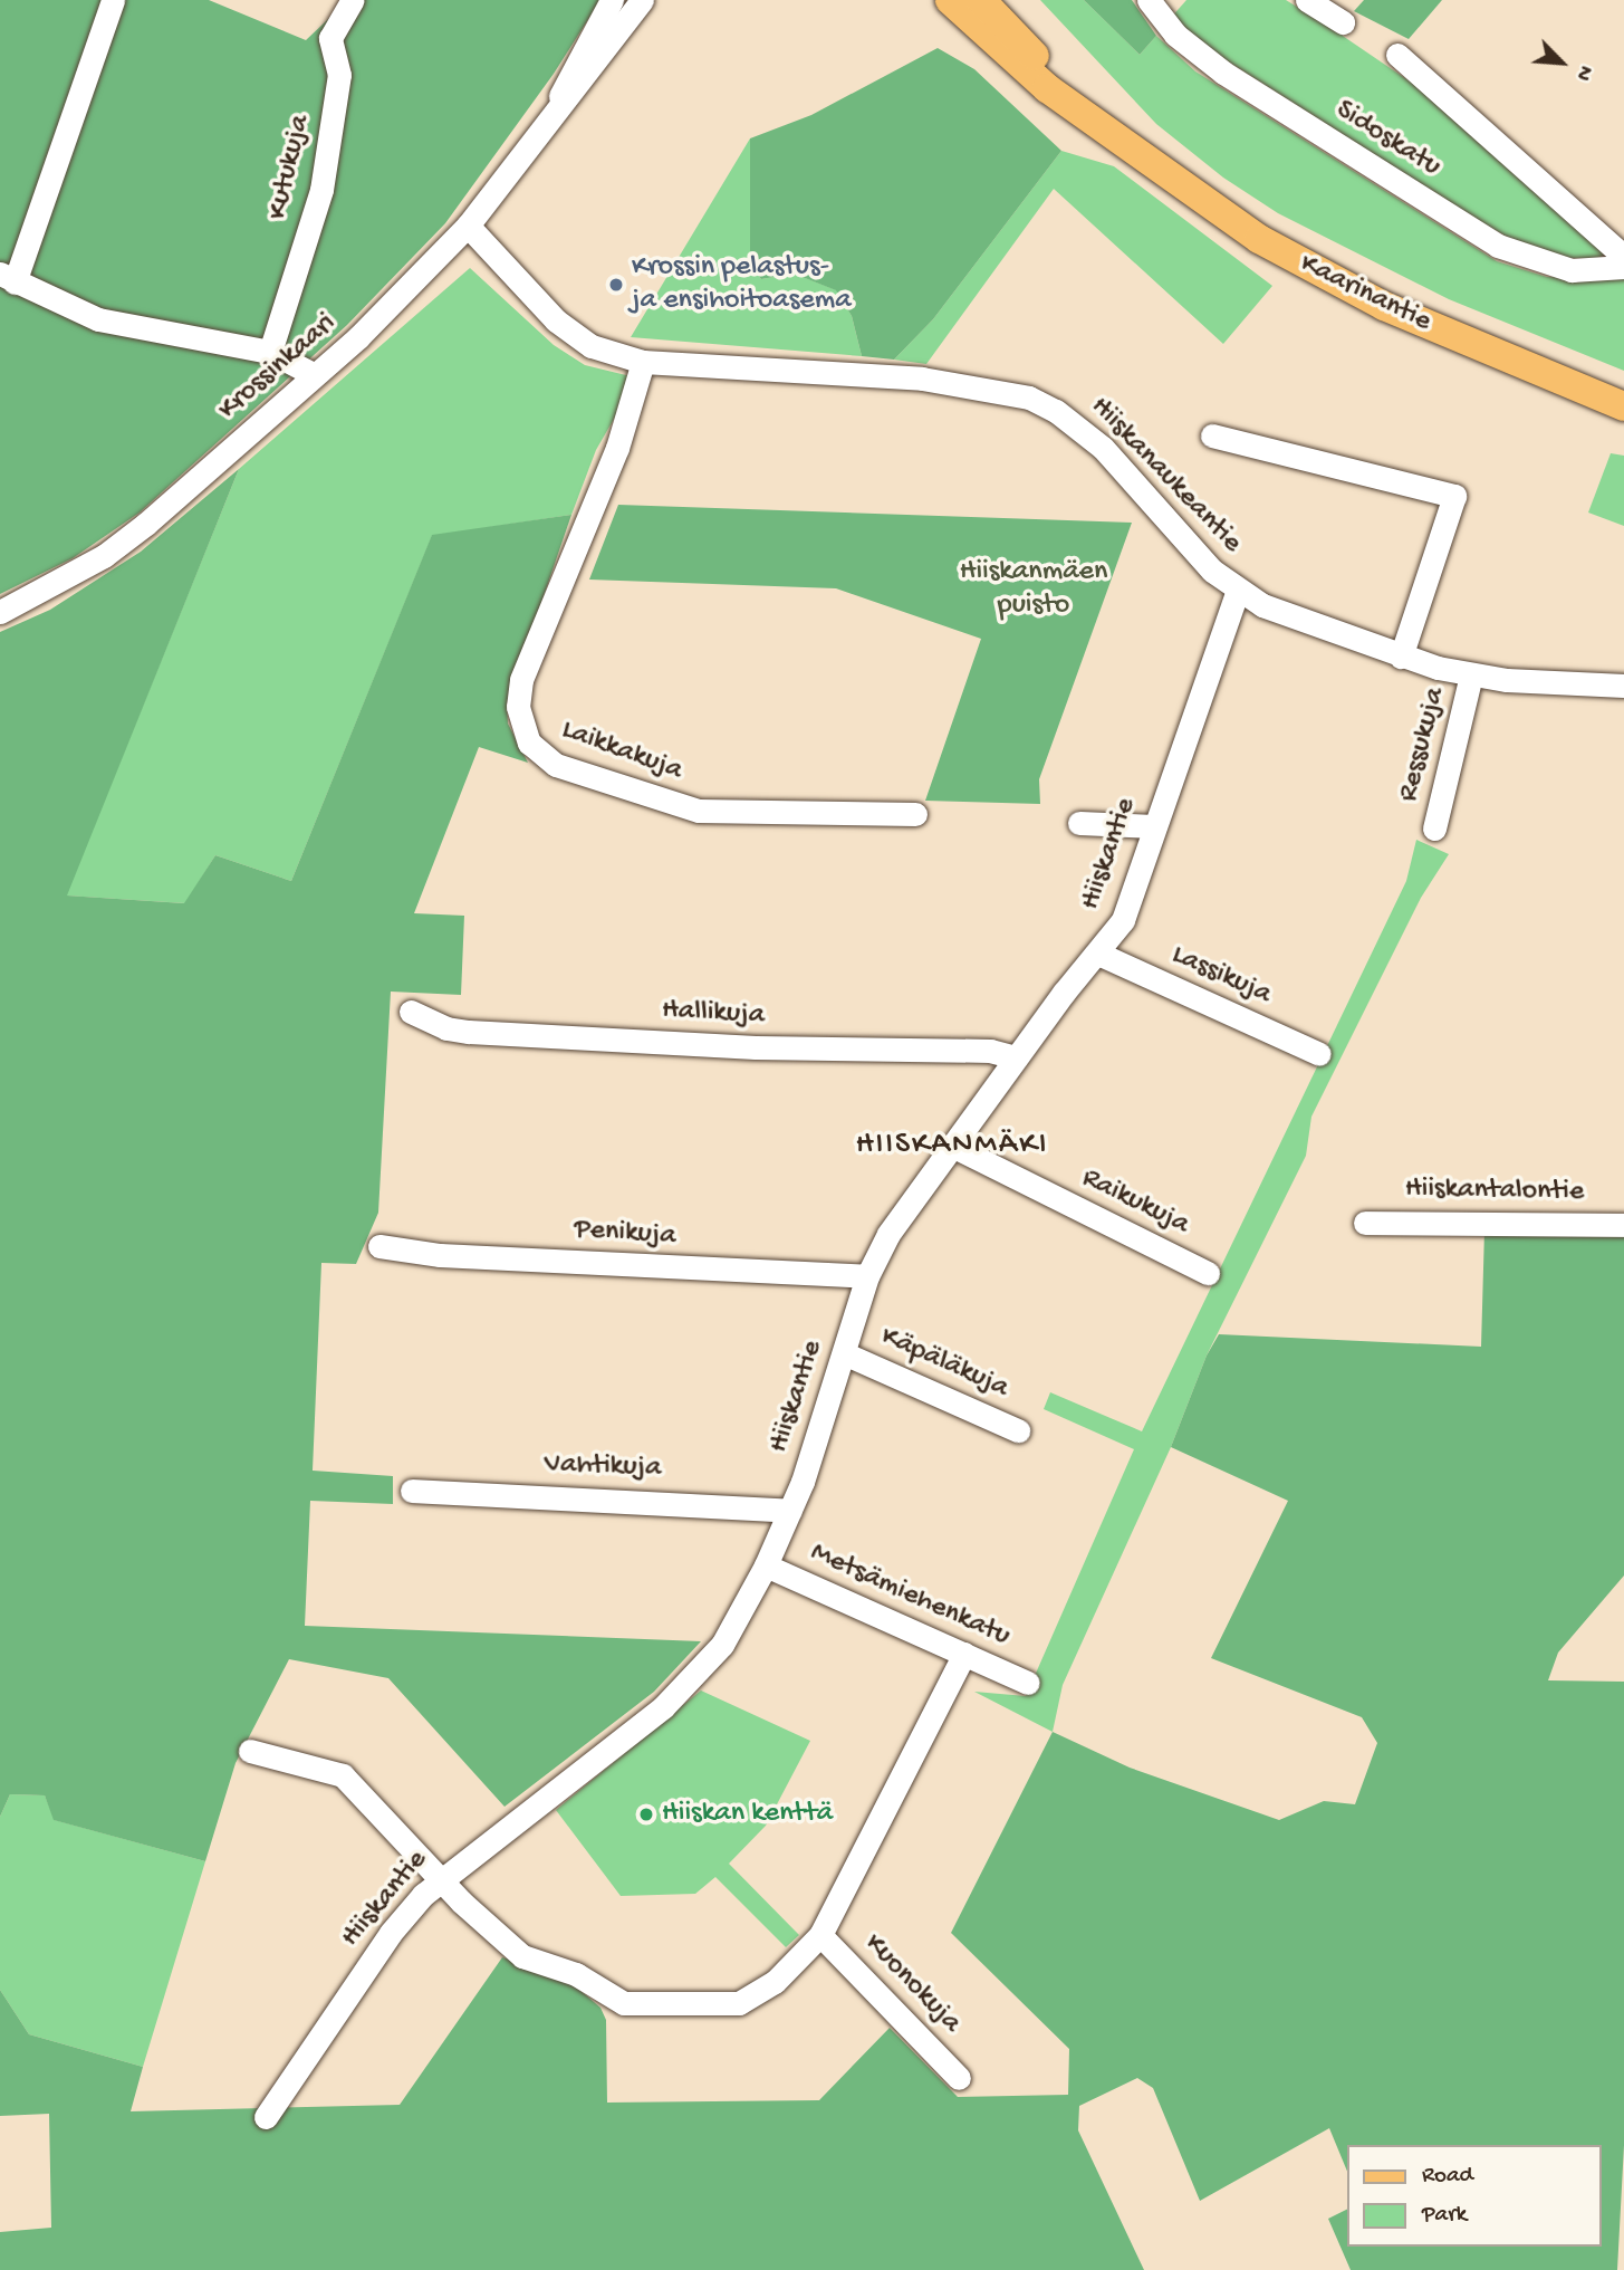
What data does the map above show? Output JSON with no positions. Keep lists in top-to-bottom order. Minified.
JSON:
{"streets":{"main road":["Kaarinantie"],"street":["Sidoskatu","Kutukuja","Krossinkaari","Hiiskanaukeantie","Ressukuja","Laikkakuja","Hiiskantie","Lassikuja","Hallikuja","Hiiskantalontie","Raikukuja","Penikuja","Käpäläkuja","Vahtikuja","Metsämiehenkatu","Kuonokuja"]},"crossings":[["Krossinkaari","Hiiskanaukeantie"],["Hiiskanaukeantie","Ressukuja"],["Hiiskanaukeantie","Laikkakuja"],["Hiiskanaukeantie","Hiiskantie"],["Hiiskantie","Lassikuja"],["Hiiskantie","Hallikuja"],["Hiiskantie","Raikukuja"],["Hiiskantie","Penikuja"],["Hiiskantie","Käpäläkuja"],["Hiiskantie","Vahtikuja"],["Hiiskantie","Metsämiehenkatu"]],"districts":["HIISKANMÄKI"],"parks":["Hiiskanmäen puisto"],"places":["Krossin pelastus- ja ensihoitoasema","Hiiskan kenttä"],"legend":["Road","Park"],"north":"bottom right"}
